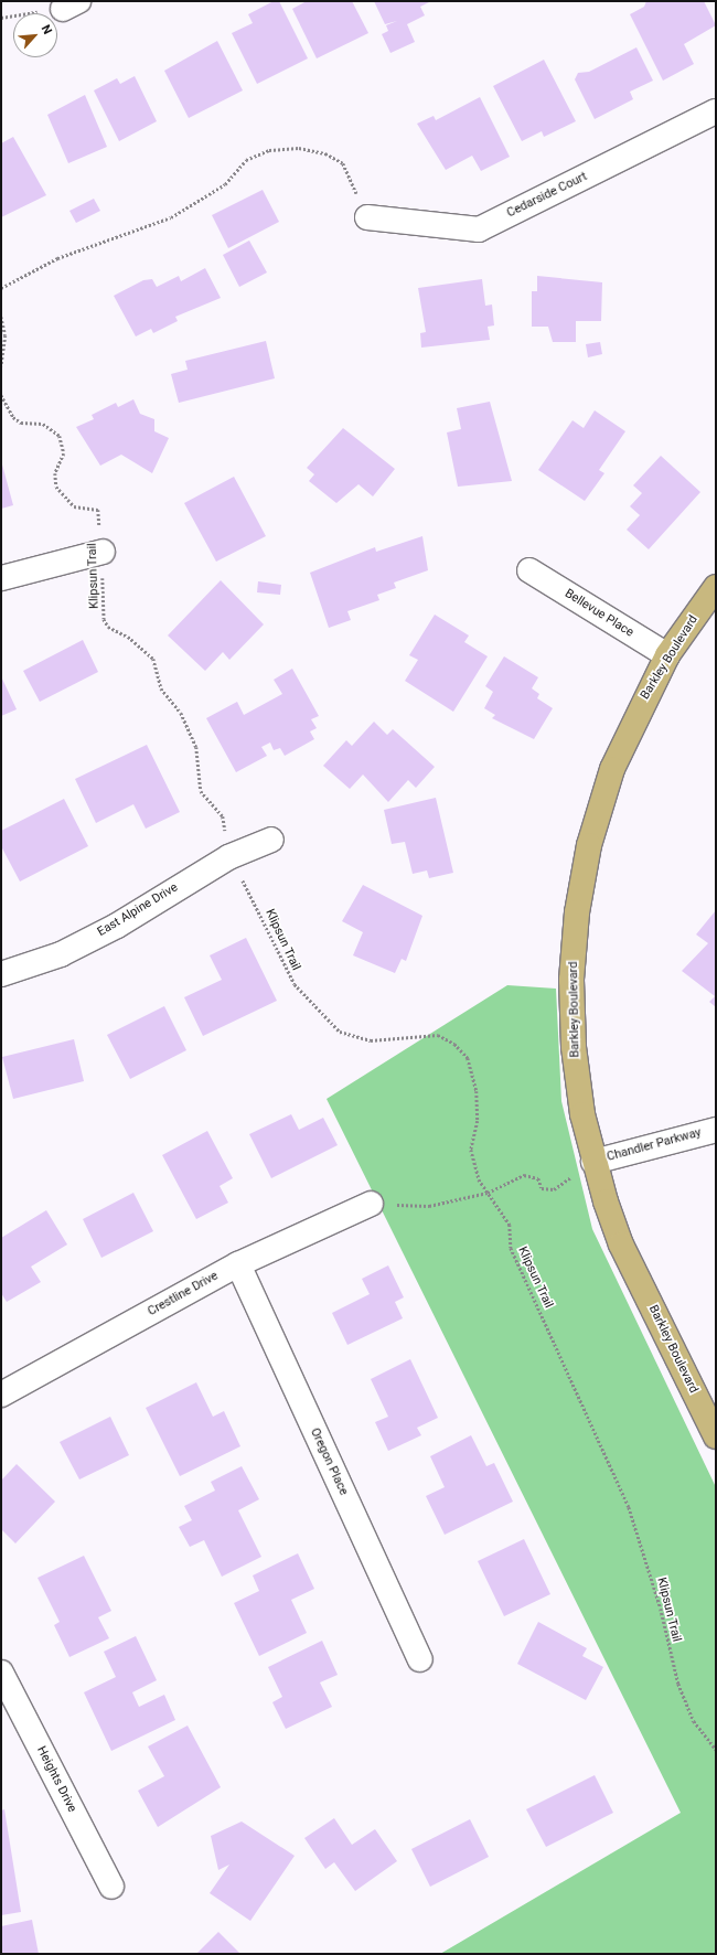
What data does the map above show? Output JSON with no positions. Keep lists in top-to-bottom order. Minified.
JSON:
{"streets":{"main road":["Barkley Boulevard"],"street":["Cedarside Court","Bellevue Place","East Alpine Drive","Chandler Parkway","Crestline Drive","Oregon Place","Heights Drive"],"path":["Klipsun Trail"]},"crossings":[["Klipsun Trail","East Alpine Drive"],["Bellevue Place","Barkley Boulevard"],["Barkley Boulevard","Chandler Parkway"],["Crestline Drive","Oregon Place"]],"north":"top right"}
